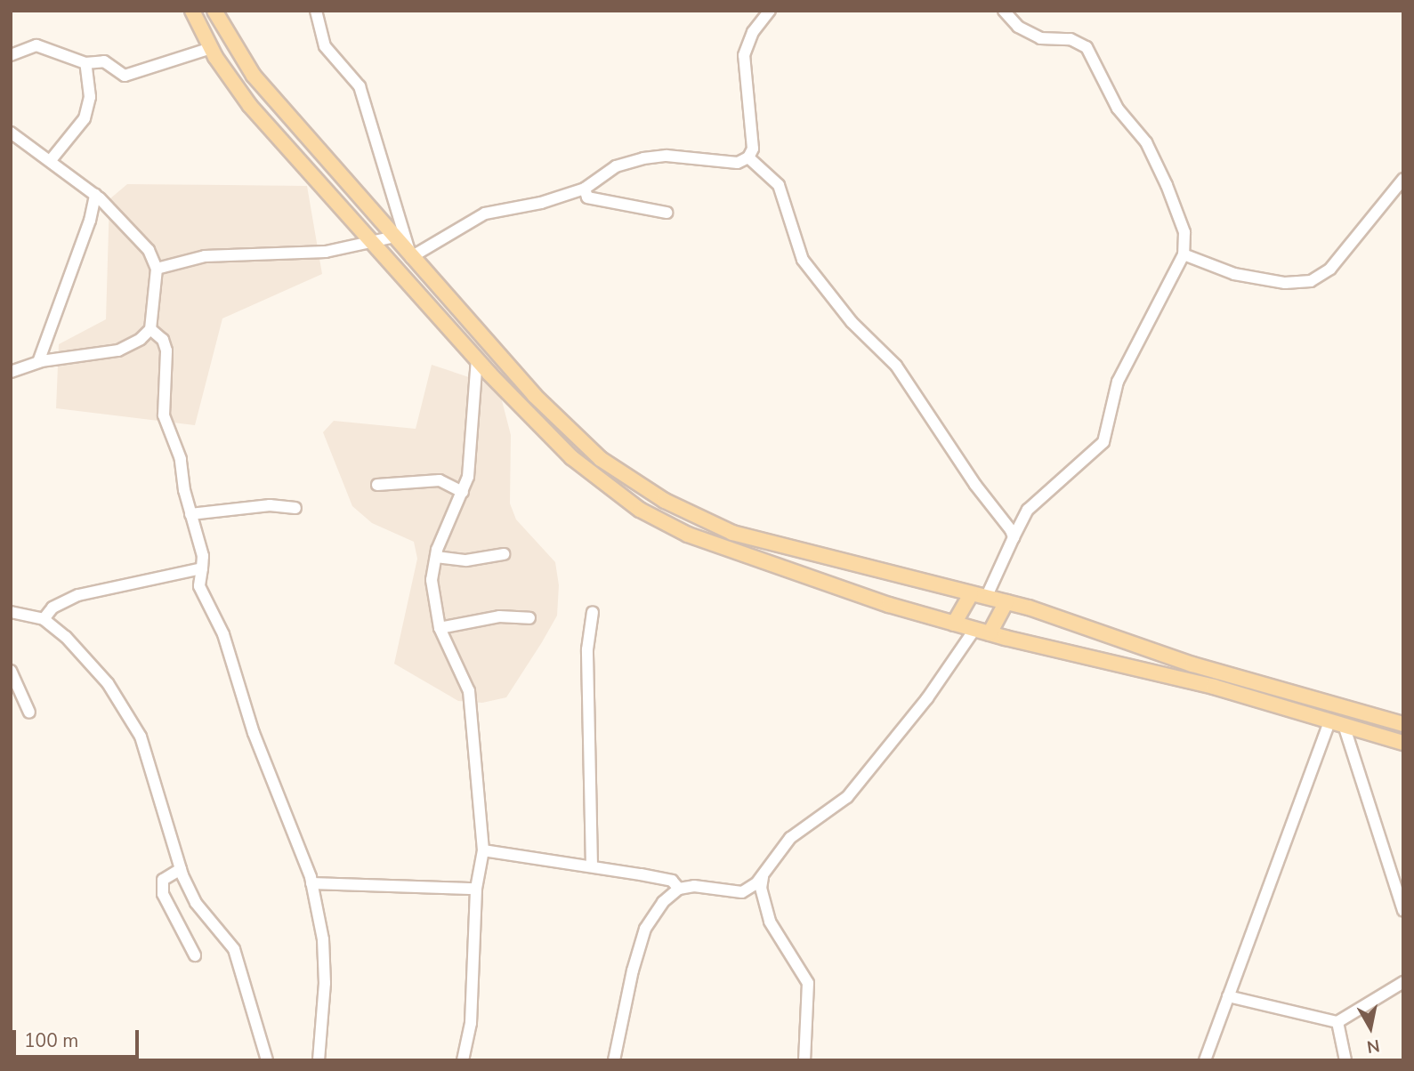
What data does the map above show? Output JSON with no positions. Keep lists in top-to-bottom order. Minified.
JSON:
{"scale_bar":"100 m","north":"bottom"}
